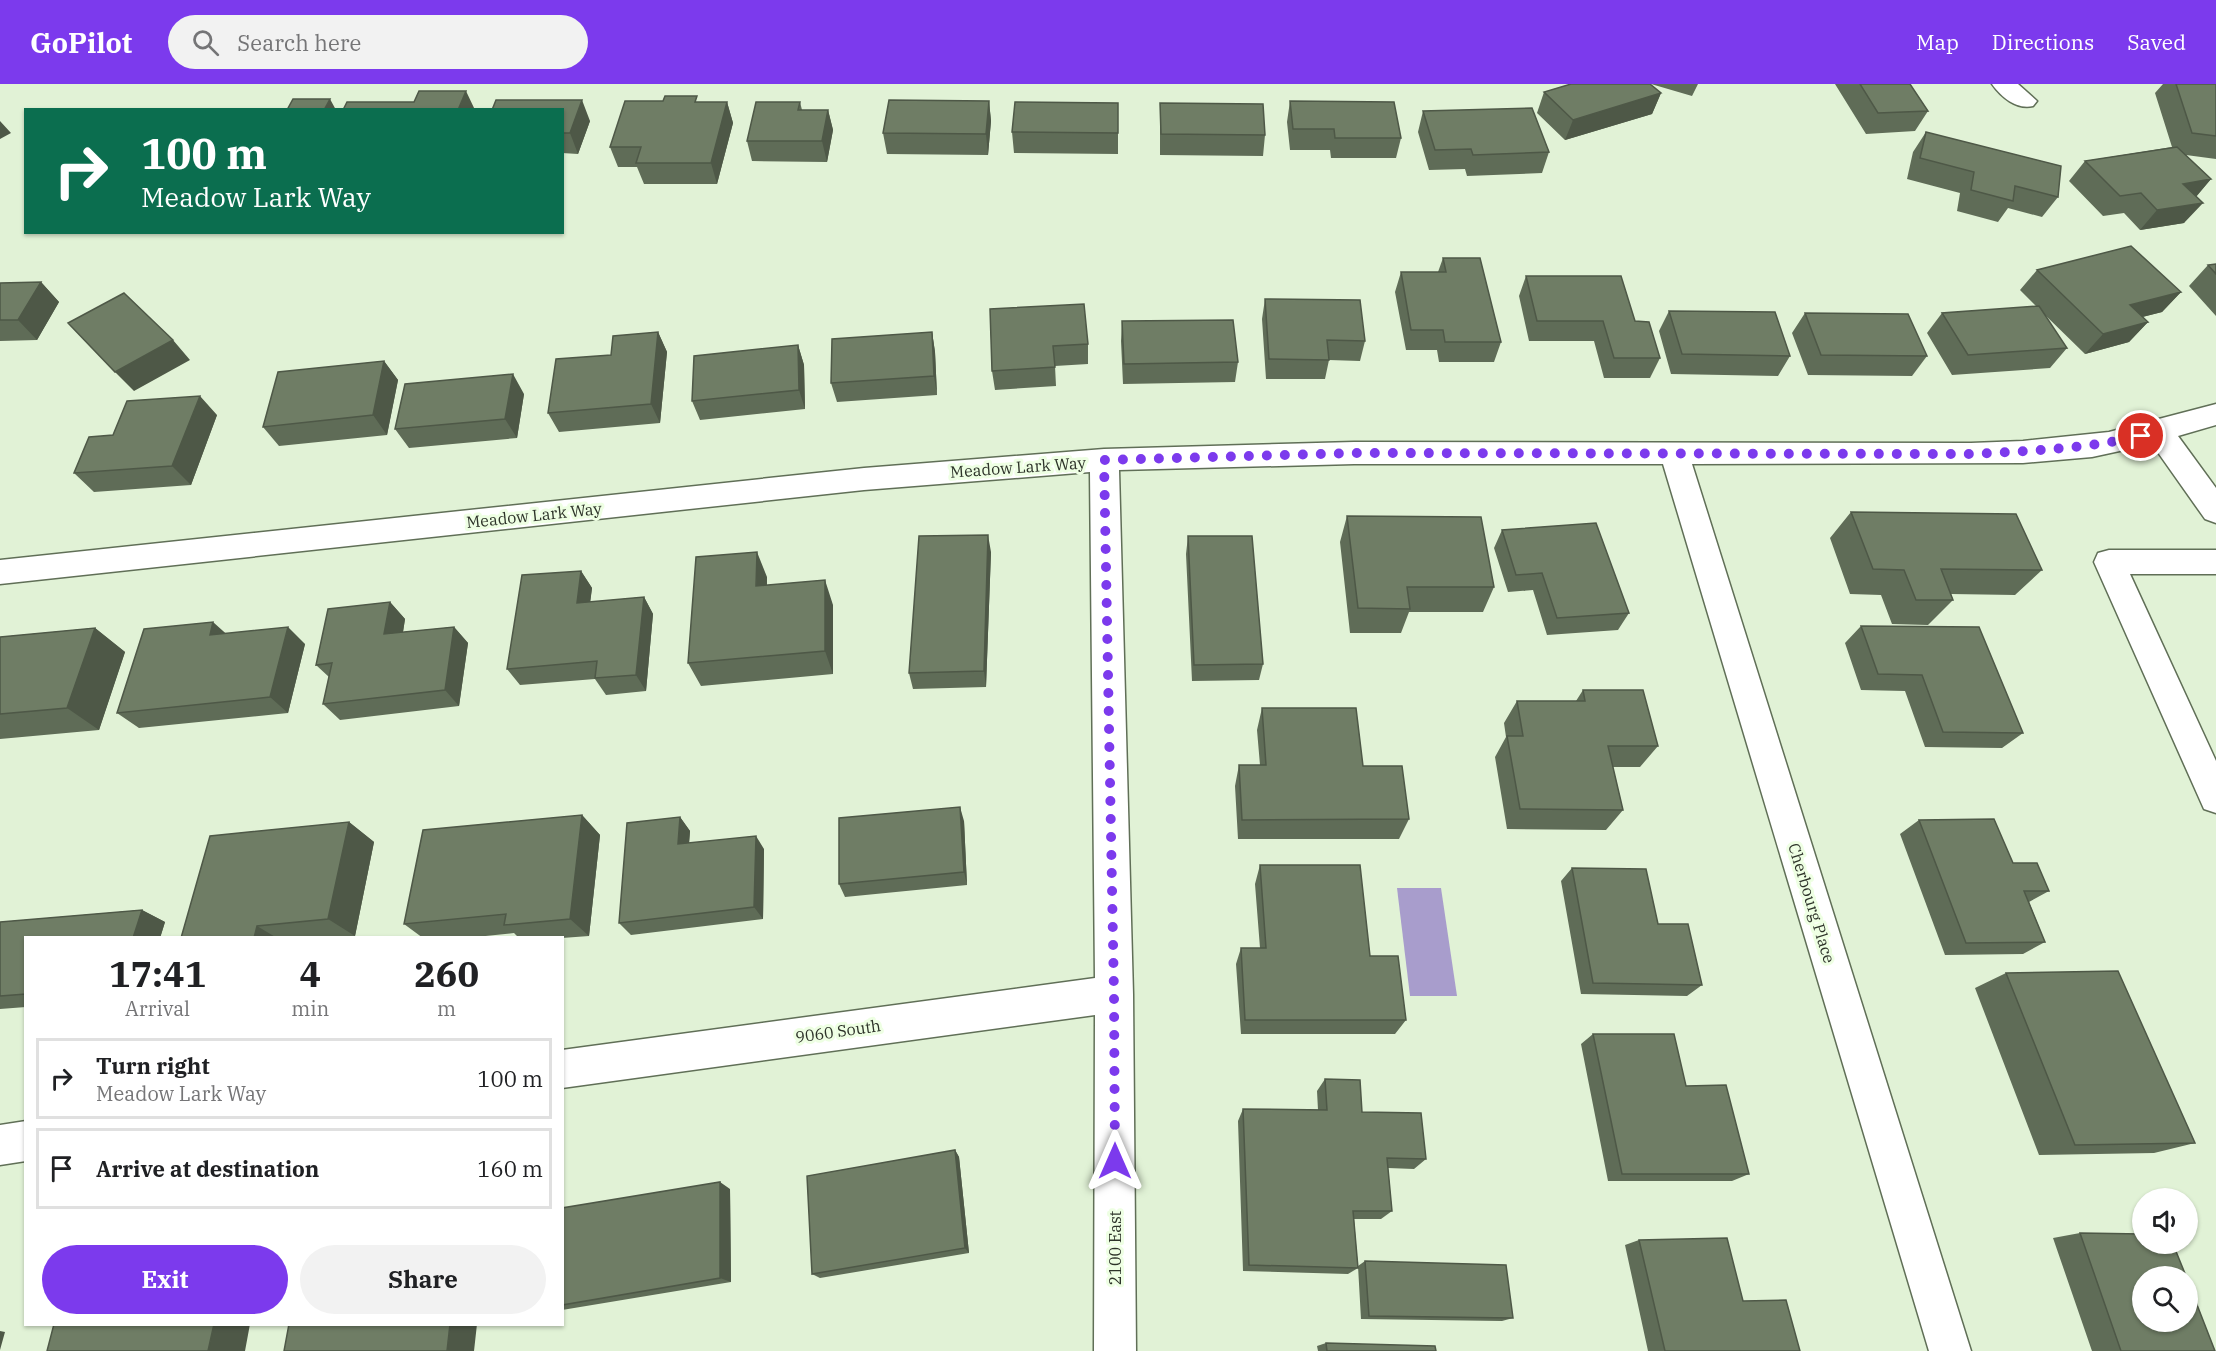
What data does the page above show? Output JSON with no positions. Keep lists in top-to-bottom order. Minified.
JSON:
{"streets":{"street":["Meadow Lark Way","Cherbourg Place","9060 South","2100 East"]},"crossings":[["Meadow Lark Way","Cherbourg Place"],["Meadow Lark Way","2100 East"],["9060 South","2100 East"]],"page":{"header":"GoPilot","search":"Search here","nav":["Map","Directions","Saved"],"turn":["100 m","Meadow Lark Way"],"eta":["17:41","Arrival","4","min","260","m"],"list":[{"name":"Turn right","note":"Meadow Lark Way","value":"100 m"},{"name":"Arrive at destination","value":"160 m"}],"buttons":["Exit","Share"]}}
